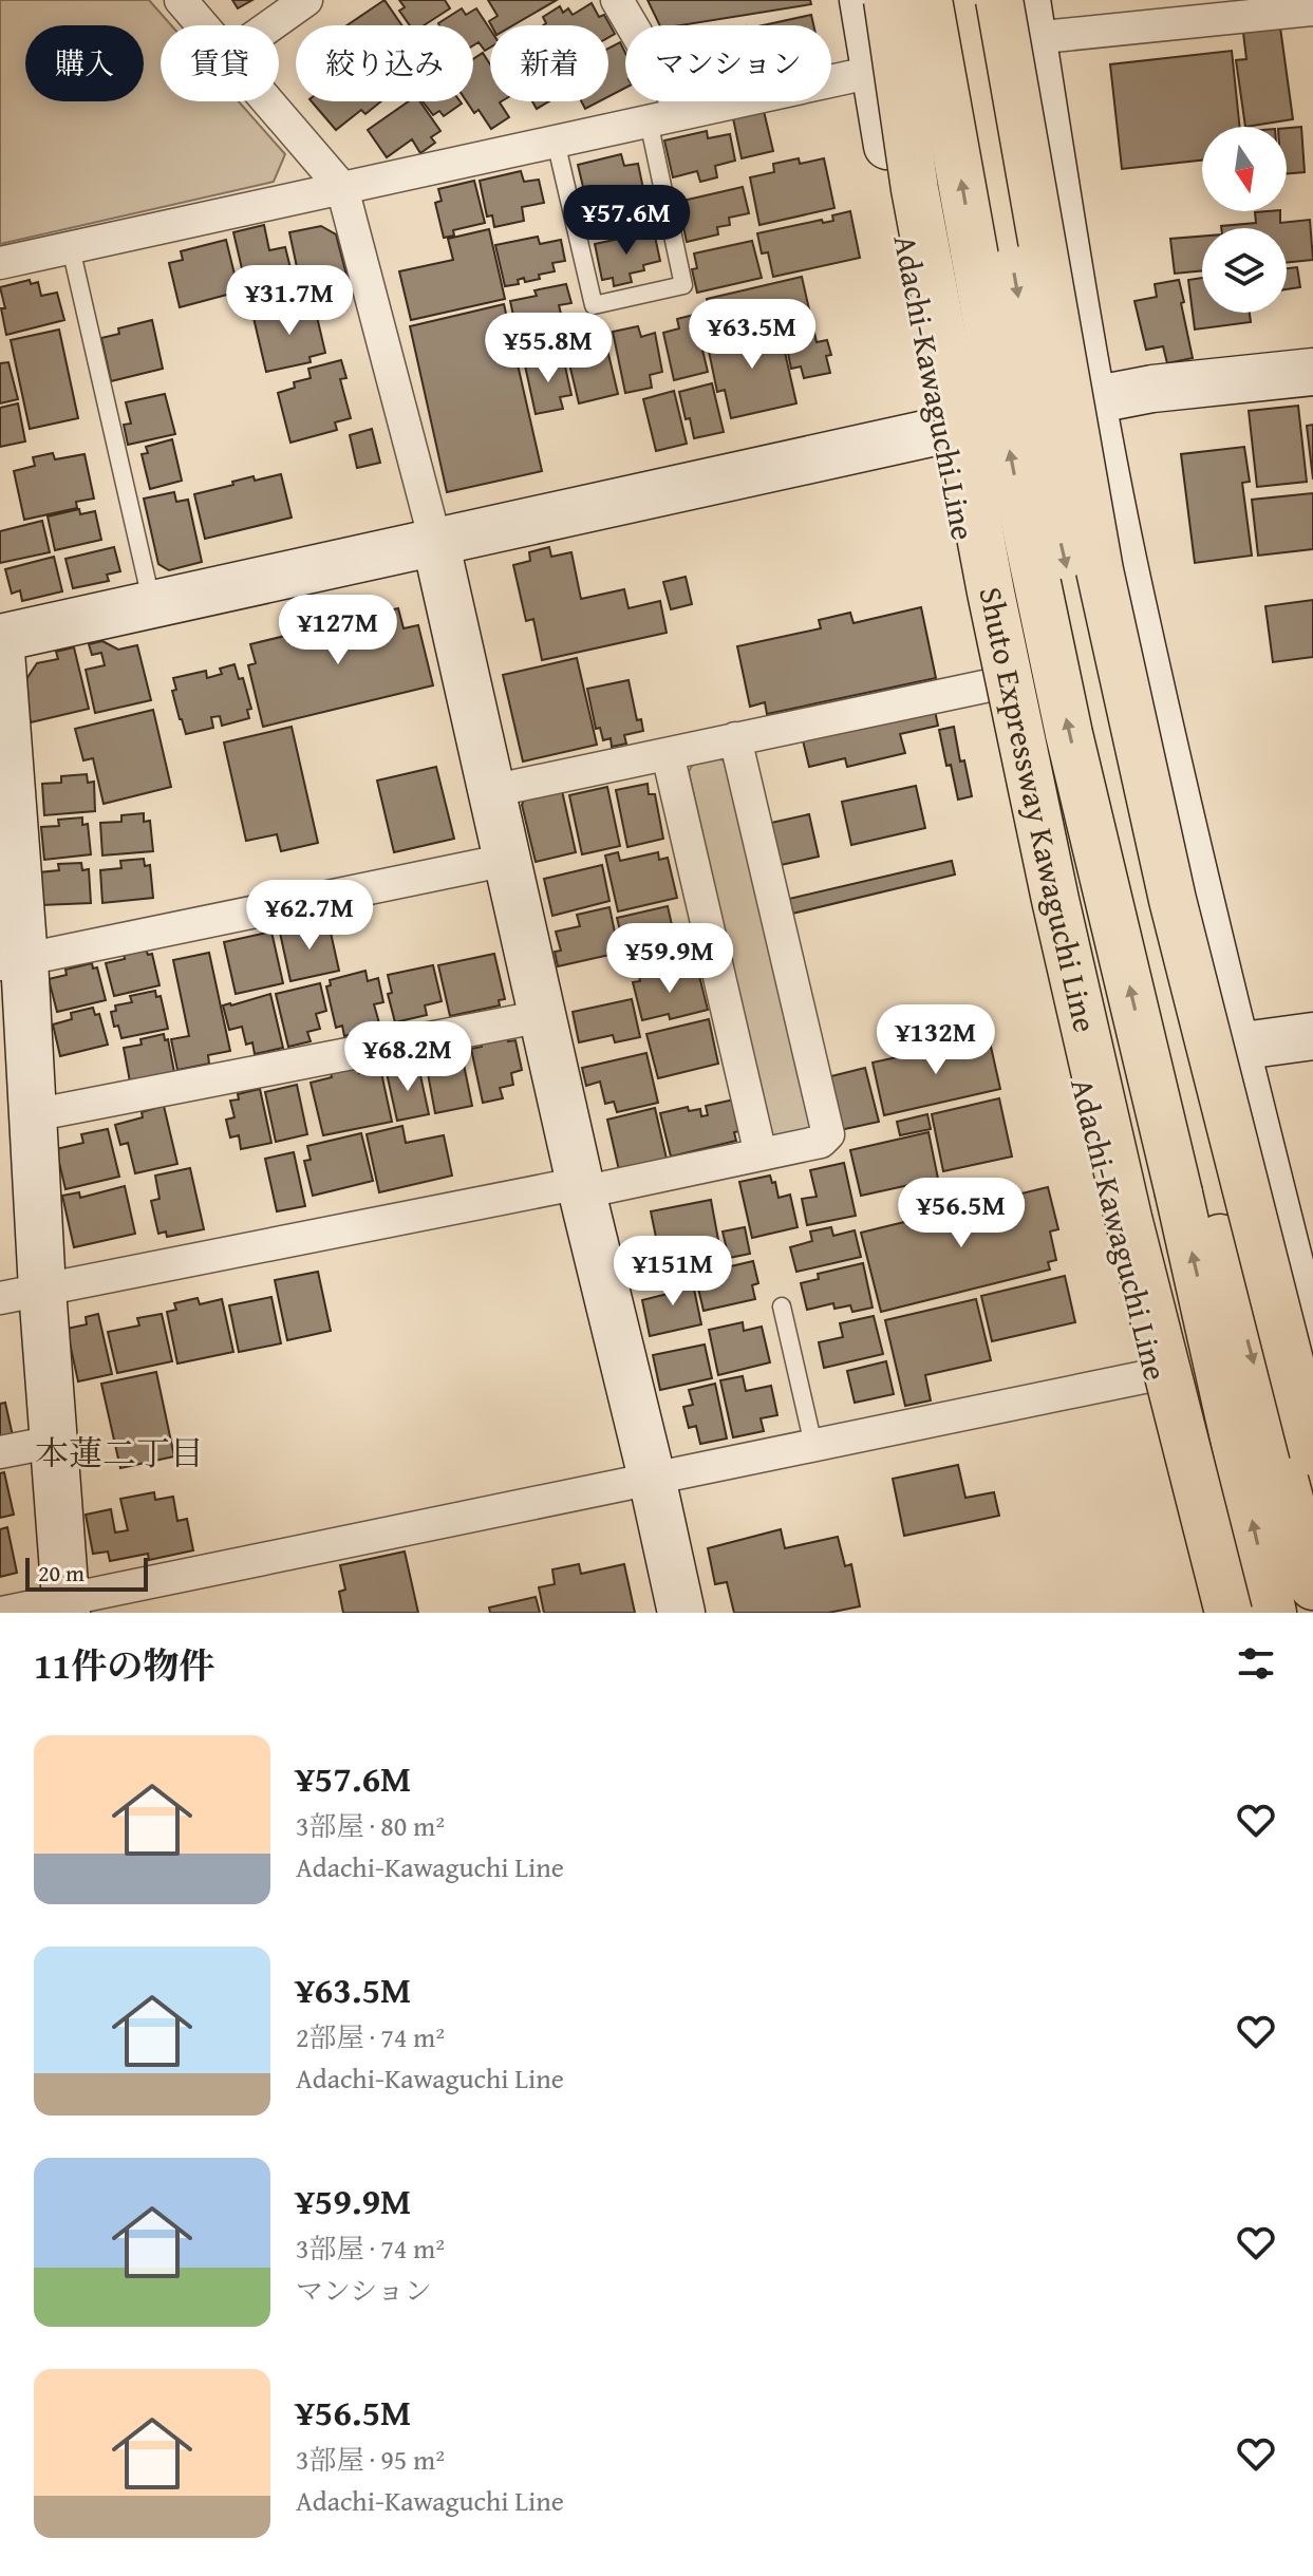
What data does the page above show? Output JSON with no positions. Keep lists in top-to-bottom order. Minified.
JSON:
{"streets":{"highway":["Shuto Expressway Kawaguchi Line"],"street":["Adachi-Kawaguchi Line"]},"districts":["本蓮二丁目"],"scale_bar":"20 m","north":"bottom","page":{"chip":["購入","賃貸","絞り込み","新着","マンション"],"price":["¥57.6M","¥31.7M","¥63.5M","¥55.8M","¥127M","¥62.7M","¥59.9M","¥132M","¥68.2M","¥56.5M","¥151M"],"scale":"20 m","heading":"11件の物件","list":[{"name":"¥57.6M","note":"3部屋 · 80 m² · Adachi-Kawaguchi Line"},{"name":"¥63.5M","note":"2部屋 · 74 m² · Adachi-Kawaguchi Line"},{"name":"¥59.9M","note":"3部屋 · 74 m² · マンション"},{"name":"¥56.5M","note":"3部屋 · 95 m² · Adachi-Kawaguchi Line"}]}}
